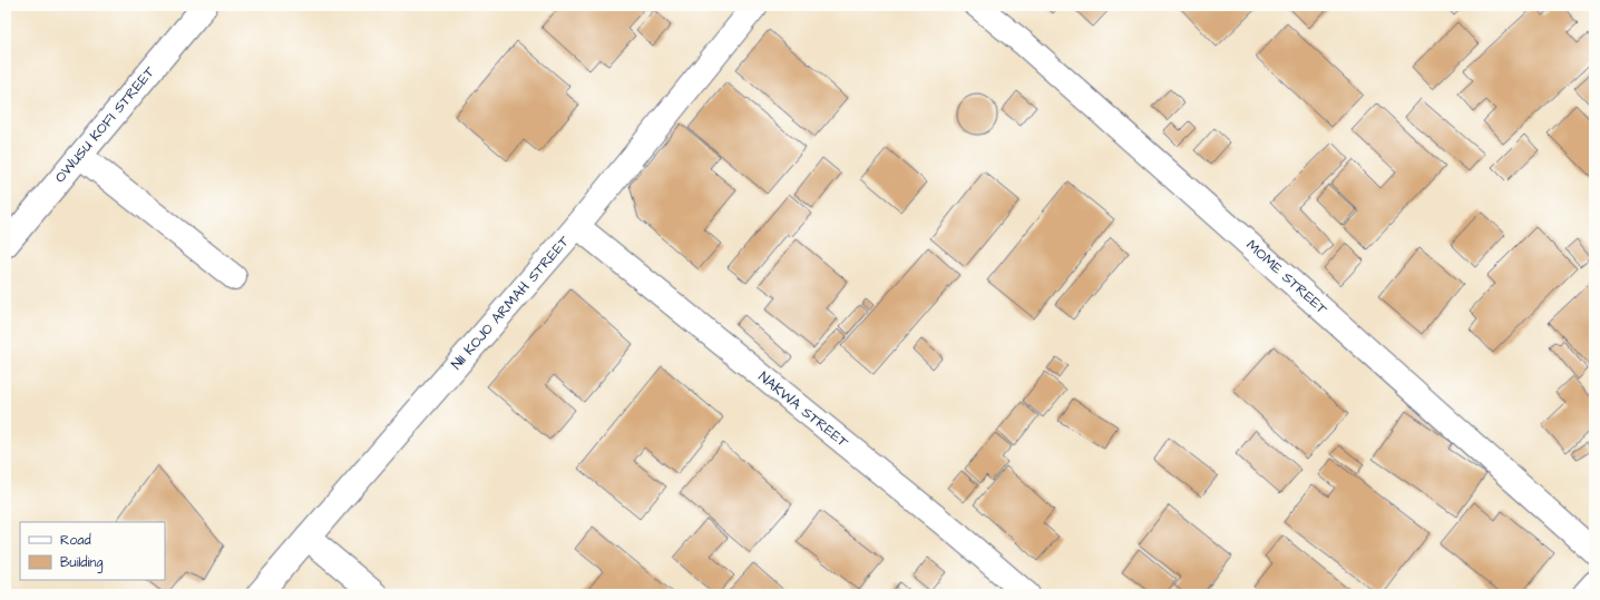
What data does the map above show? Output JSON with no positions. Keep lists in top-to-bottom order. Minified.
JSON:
{"streets":{"street":["OWUSU KOFI STREET","MOME STREET","NII KOJO ARMAH STREET","NAKWA STREET"]},"crossings":[["NII KOJO ARMAH STREET","NAKWA STREET"]],"legend":["Road","Building"]}
